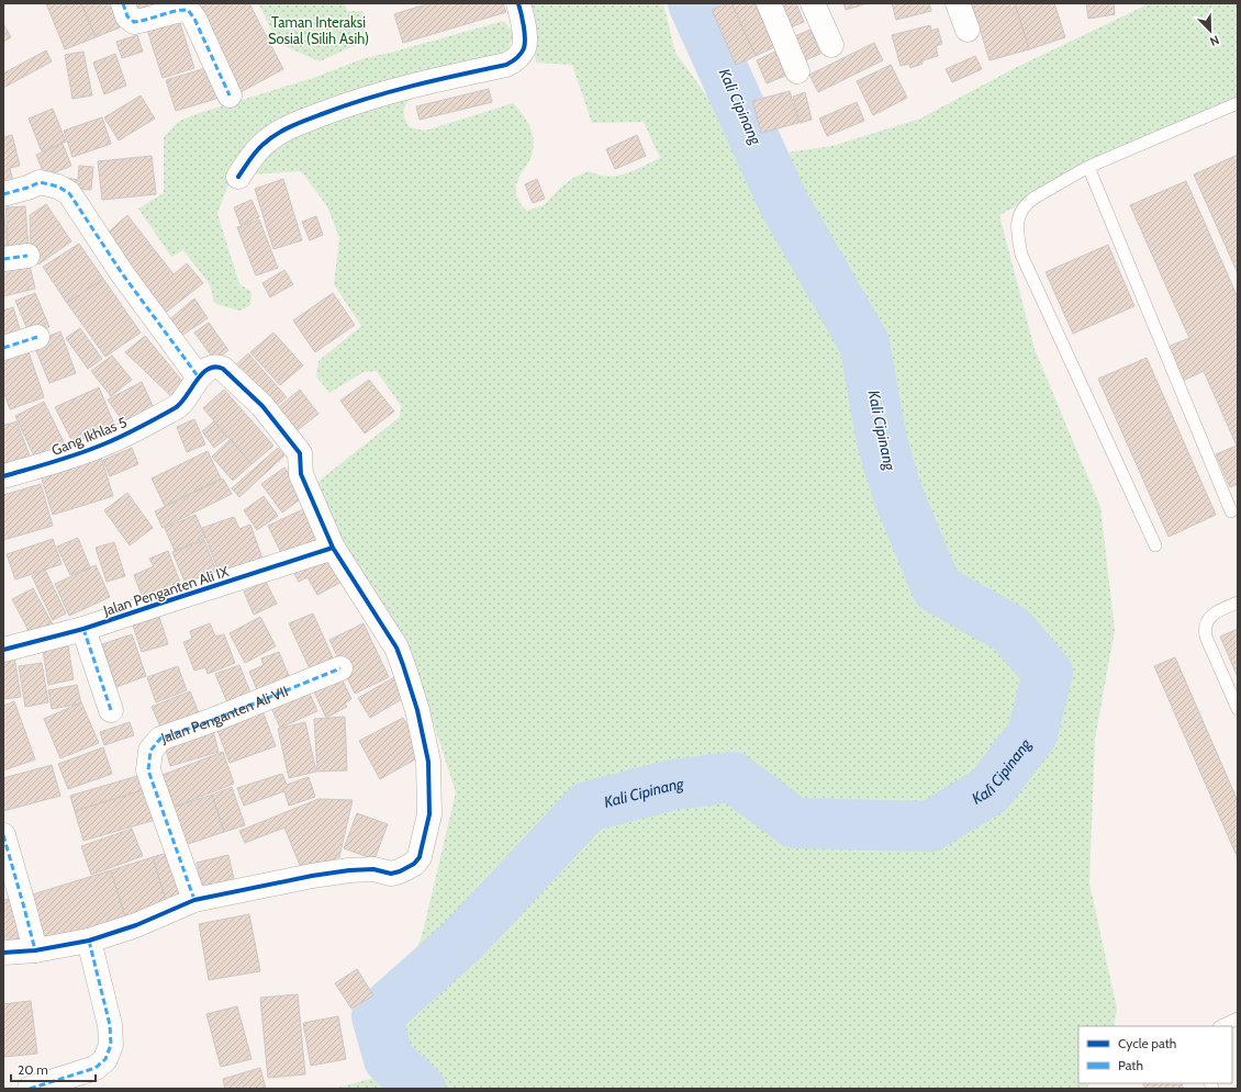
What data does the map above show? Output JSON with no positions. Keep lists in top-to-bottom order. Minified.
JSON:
{"streets":{"street":["Gang Ikhlas 5","Jalan Penganten Ali IX","Jalan Penganten Ali VII"]},"water":["Kali Cipinang"],"parks":["Taman Interaksi Sosial (Silih Asih)"],"legend":["Cycle path","Path"],"scale_bar":"20 m","north":"bottom right"}
